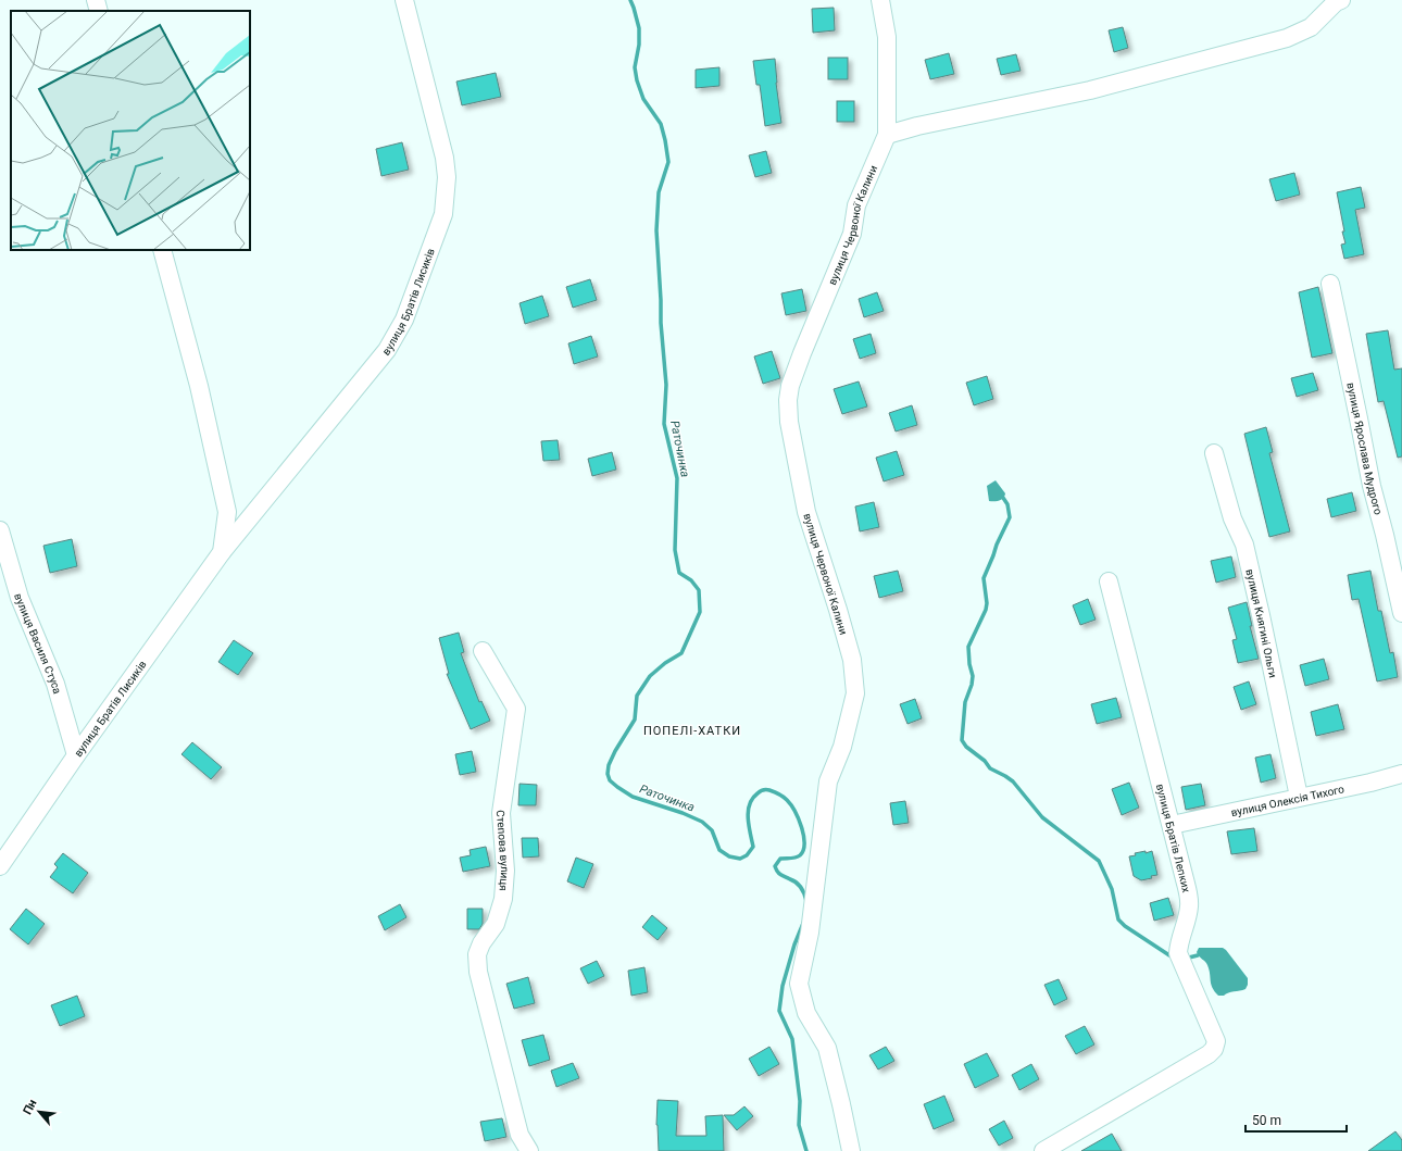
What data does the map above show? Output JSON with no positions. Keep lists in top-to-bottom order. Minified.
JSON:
{"streets":{"street":["вулиця Червоної Калини","вулиця Братів Лисиків","вулиця Ярослава Мудрого","вулиця Княгині Ольги","вулиця Василя Стуса","вулиця Олексія Тихого","вулиця Братів Лепких","Степова вулиця"]},"crossings":[["вулиця Братів Лисиків","вулиця Василя Стуса"],["вулиця Княгині Ольги","вулиця Олексія Тихого"],["вулиця Олексія Тихого","вулиця Братів Лепких"]],"districts":["ПОПЕЛІ-ХАТКИ"],"water":["Раточинка"],"scale_bar":"50 m","north":"top left"}
